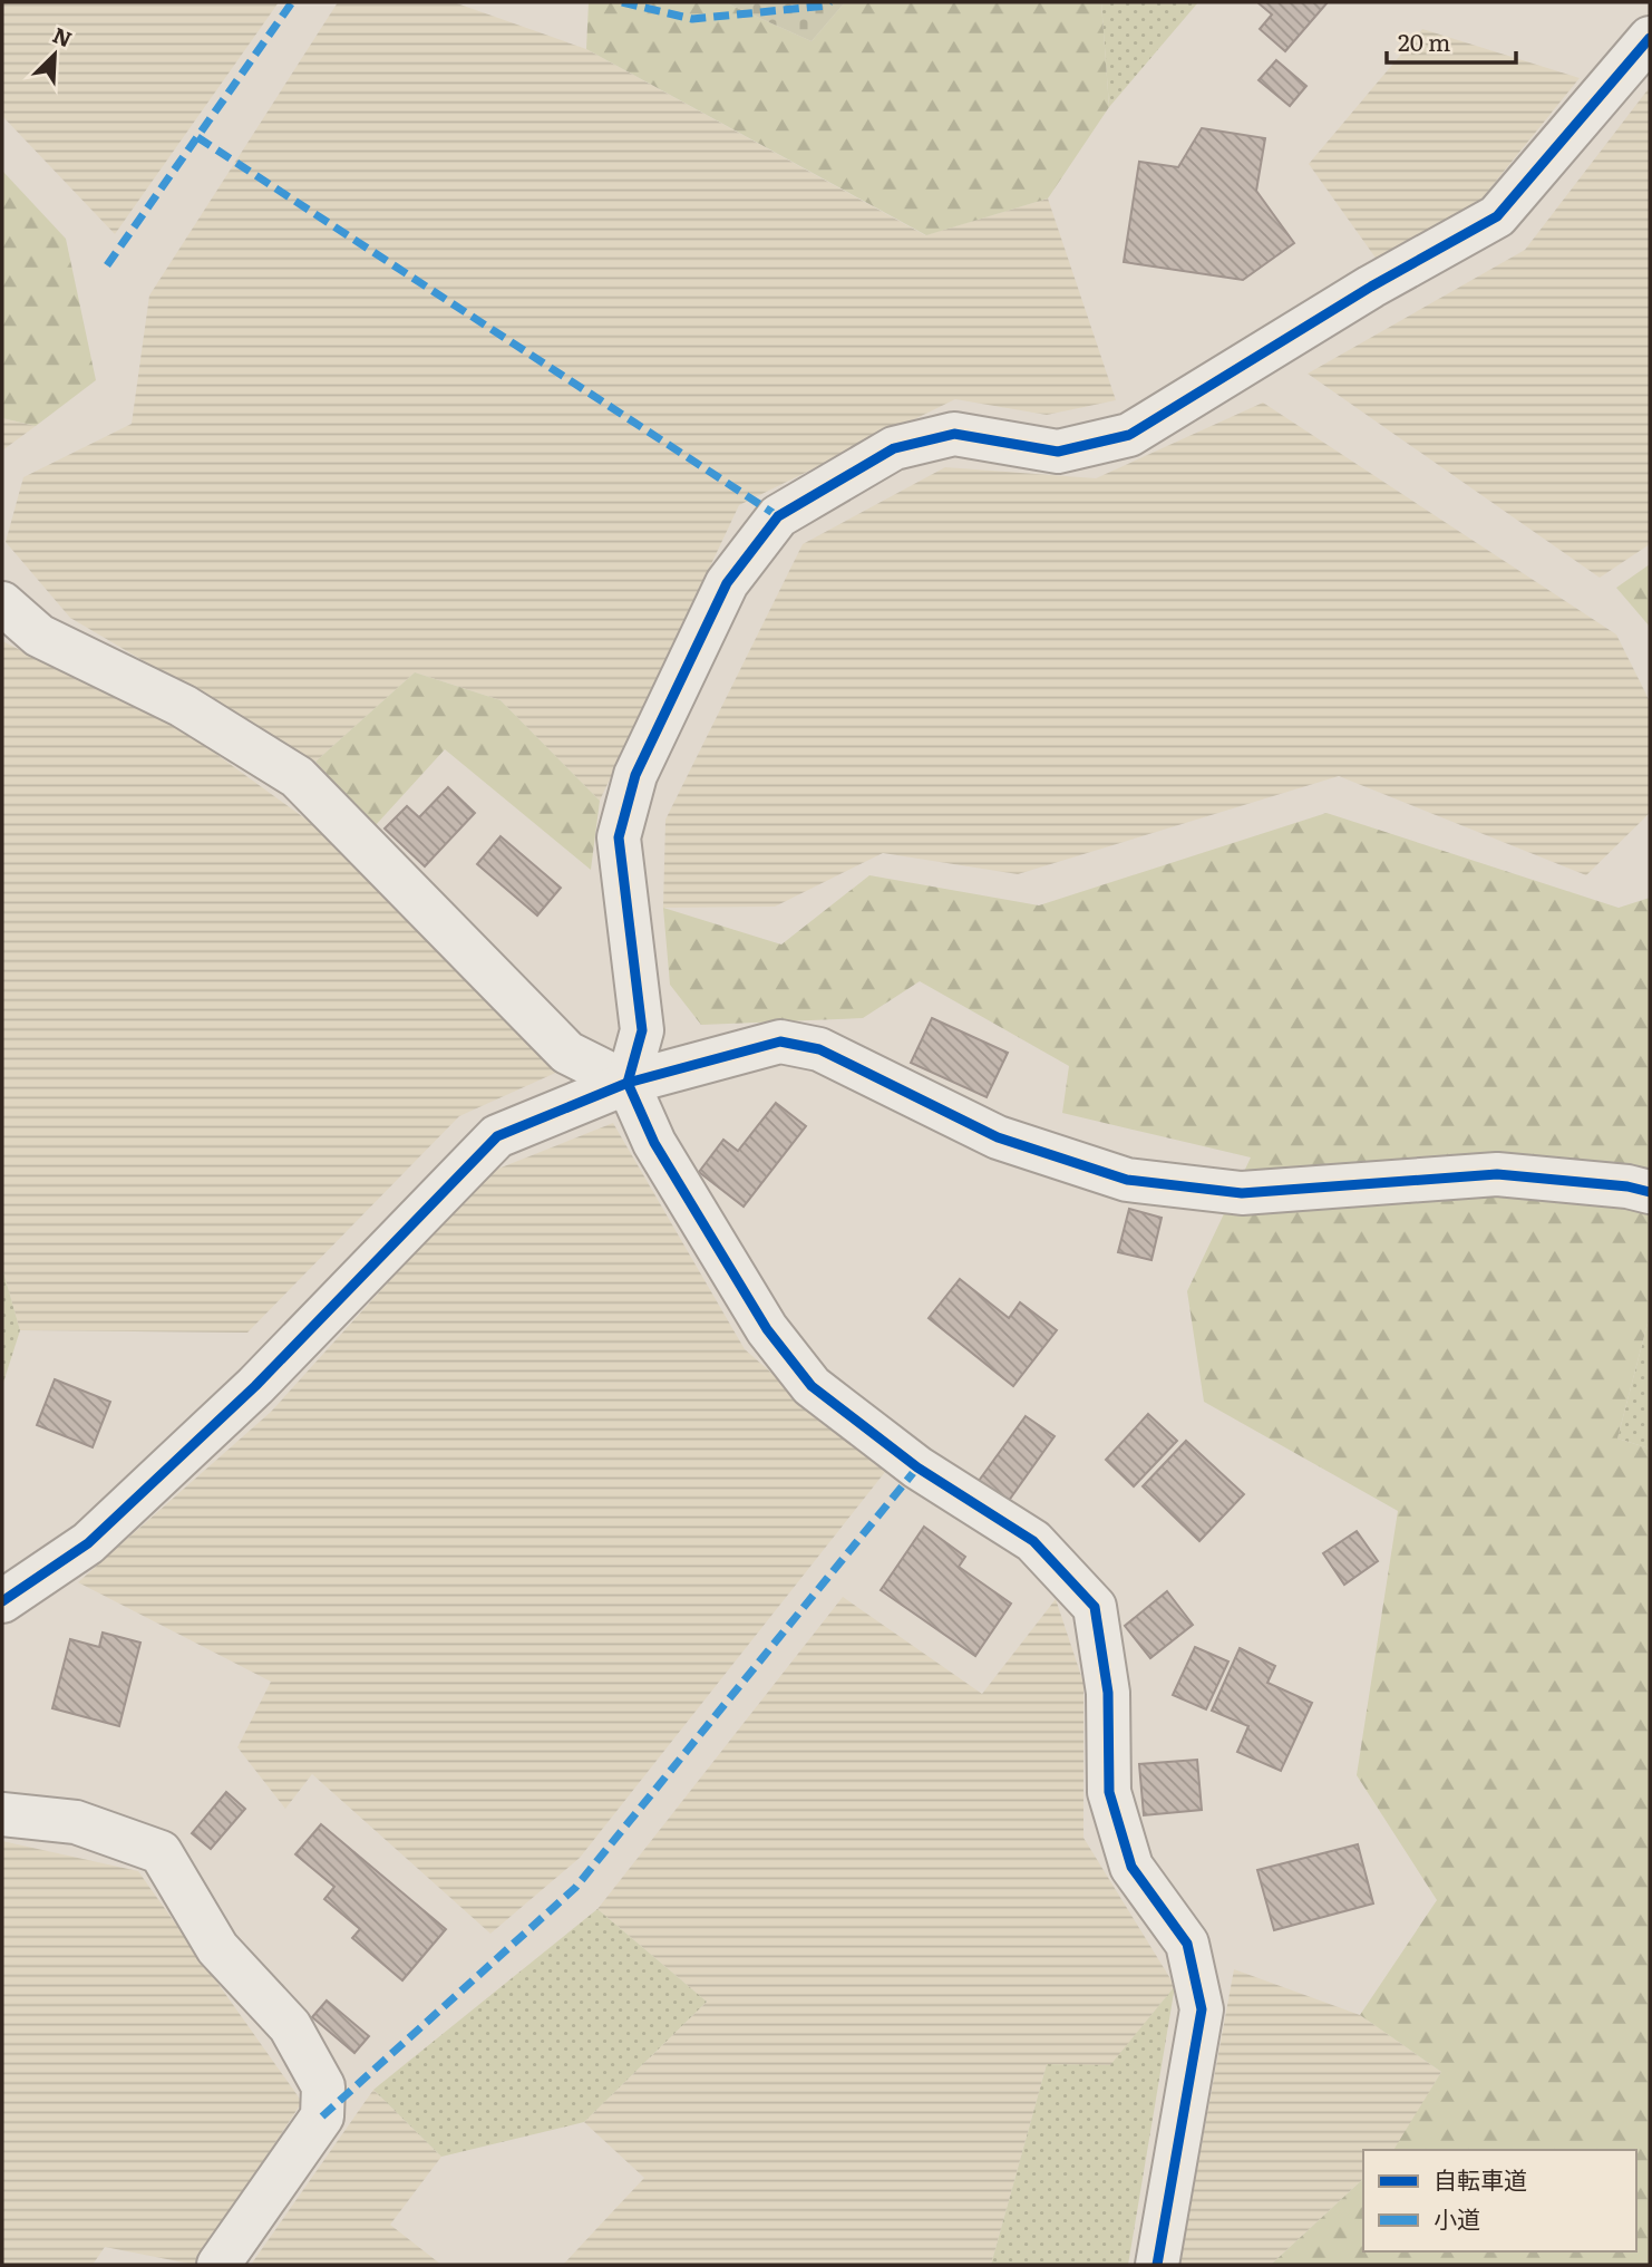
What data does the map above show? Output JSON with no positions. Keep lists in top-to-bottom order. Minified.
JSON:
{"legend":["自転車道","小道"],"scale_bar":"20 m","north":"top right"}
